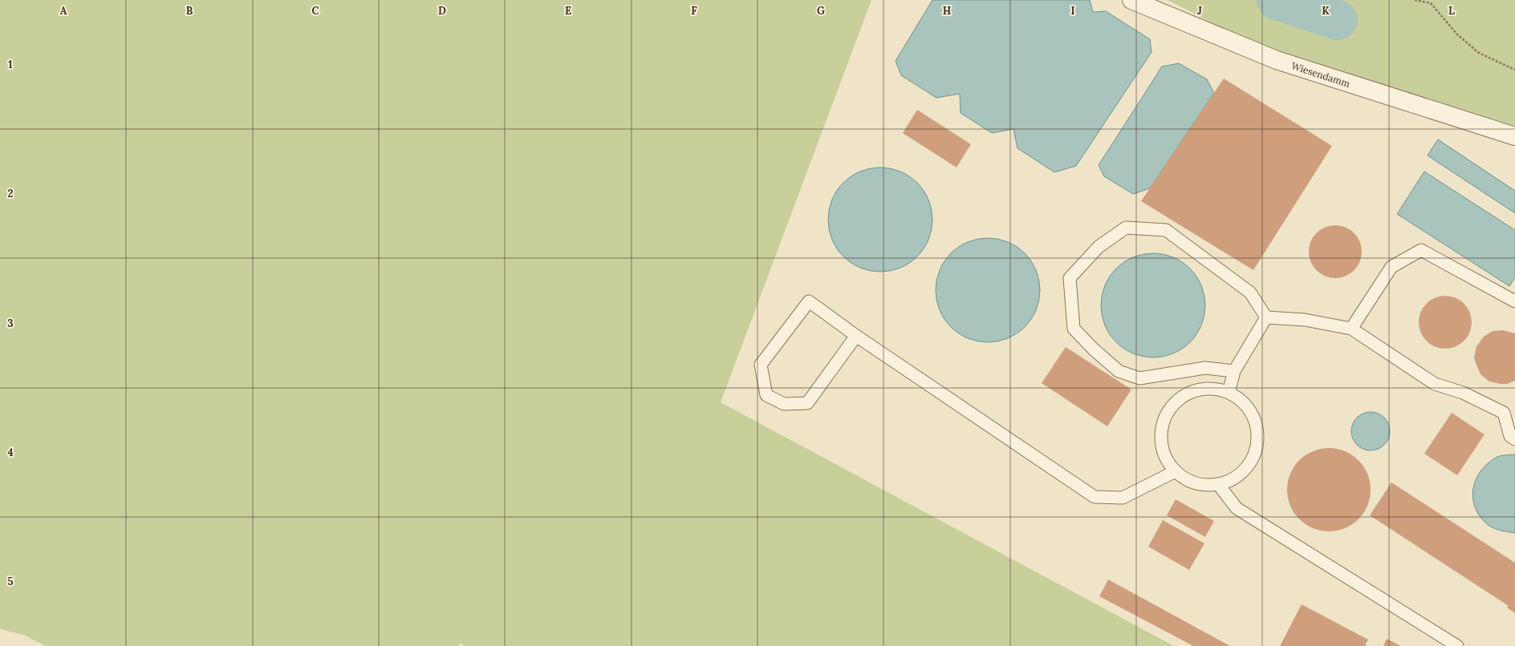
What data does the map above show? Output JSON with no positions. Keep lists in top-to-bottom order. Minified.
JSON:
{"streets":{"street":["Wiesendamm"]},"grid":{"columns":["A","B","C","D","E","F","G","H","I","J","K","L"],"rows":["1","2","3","4","5"]}}
